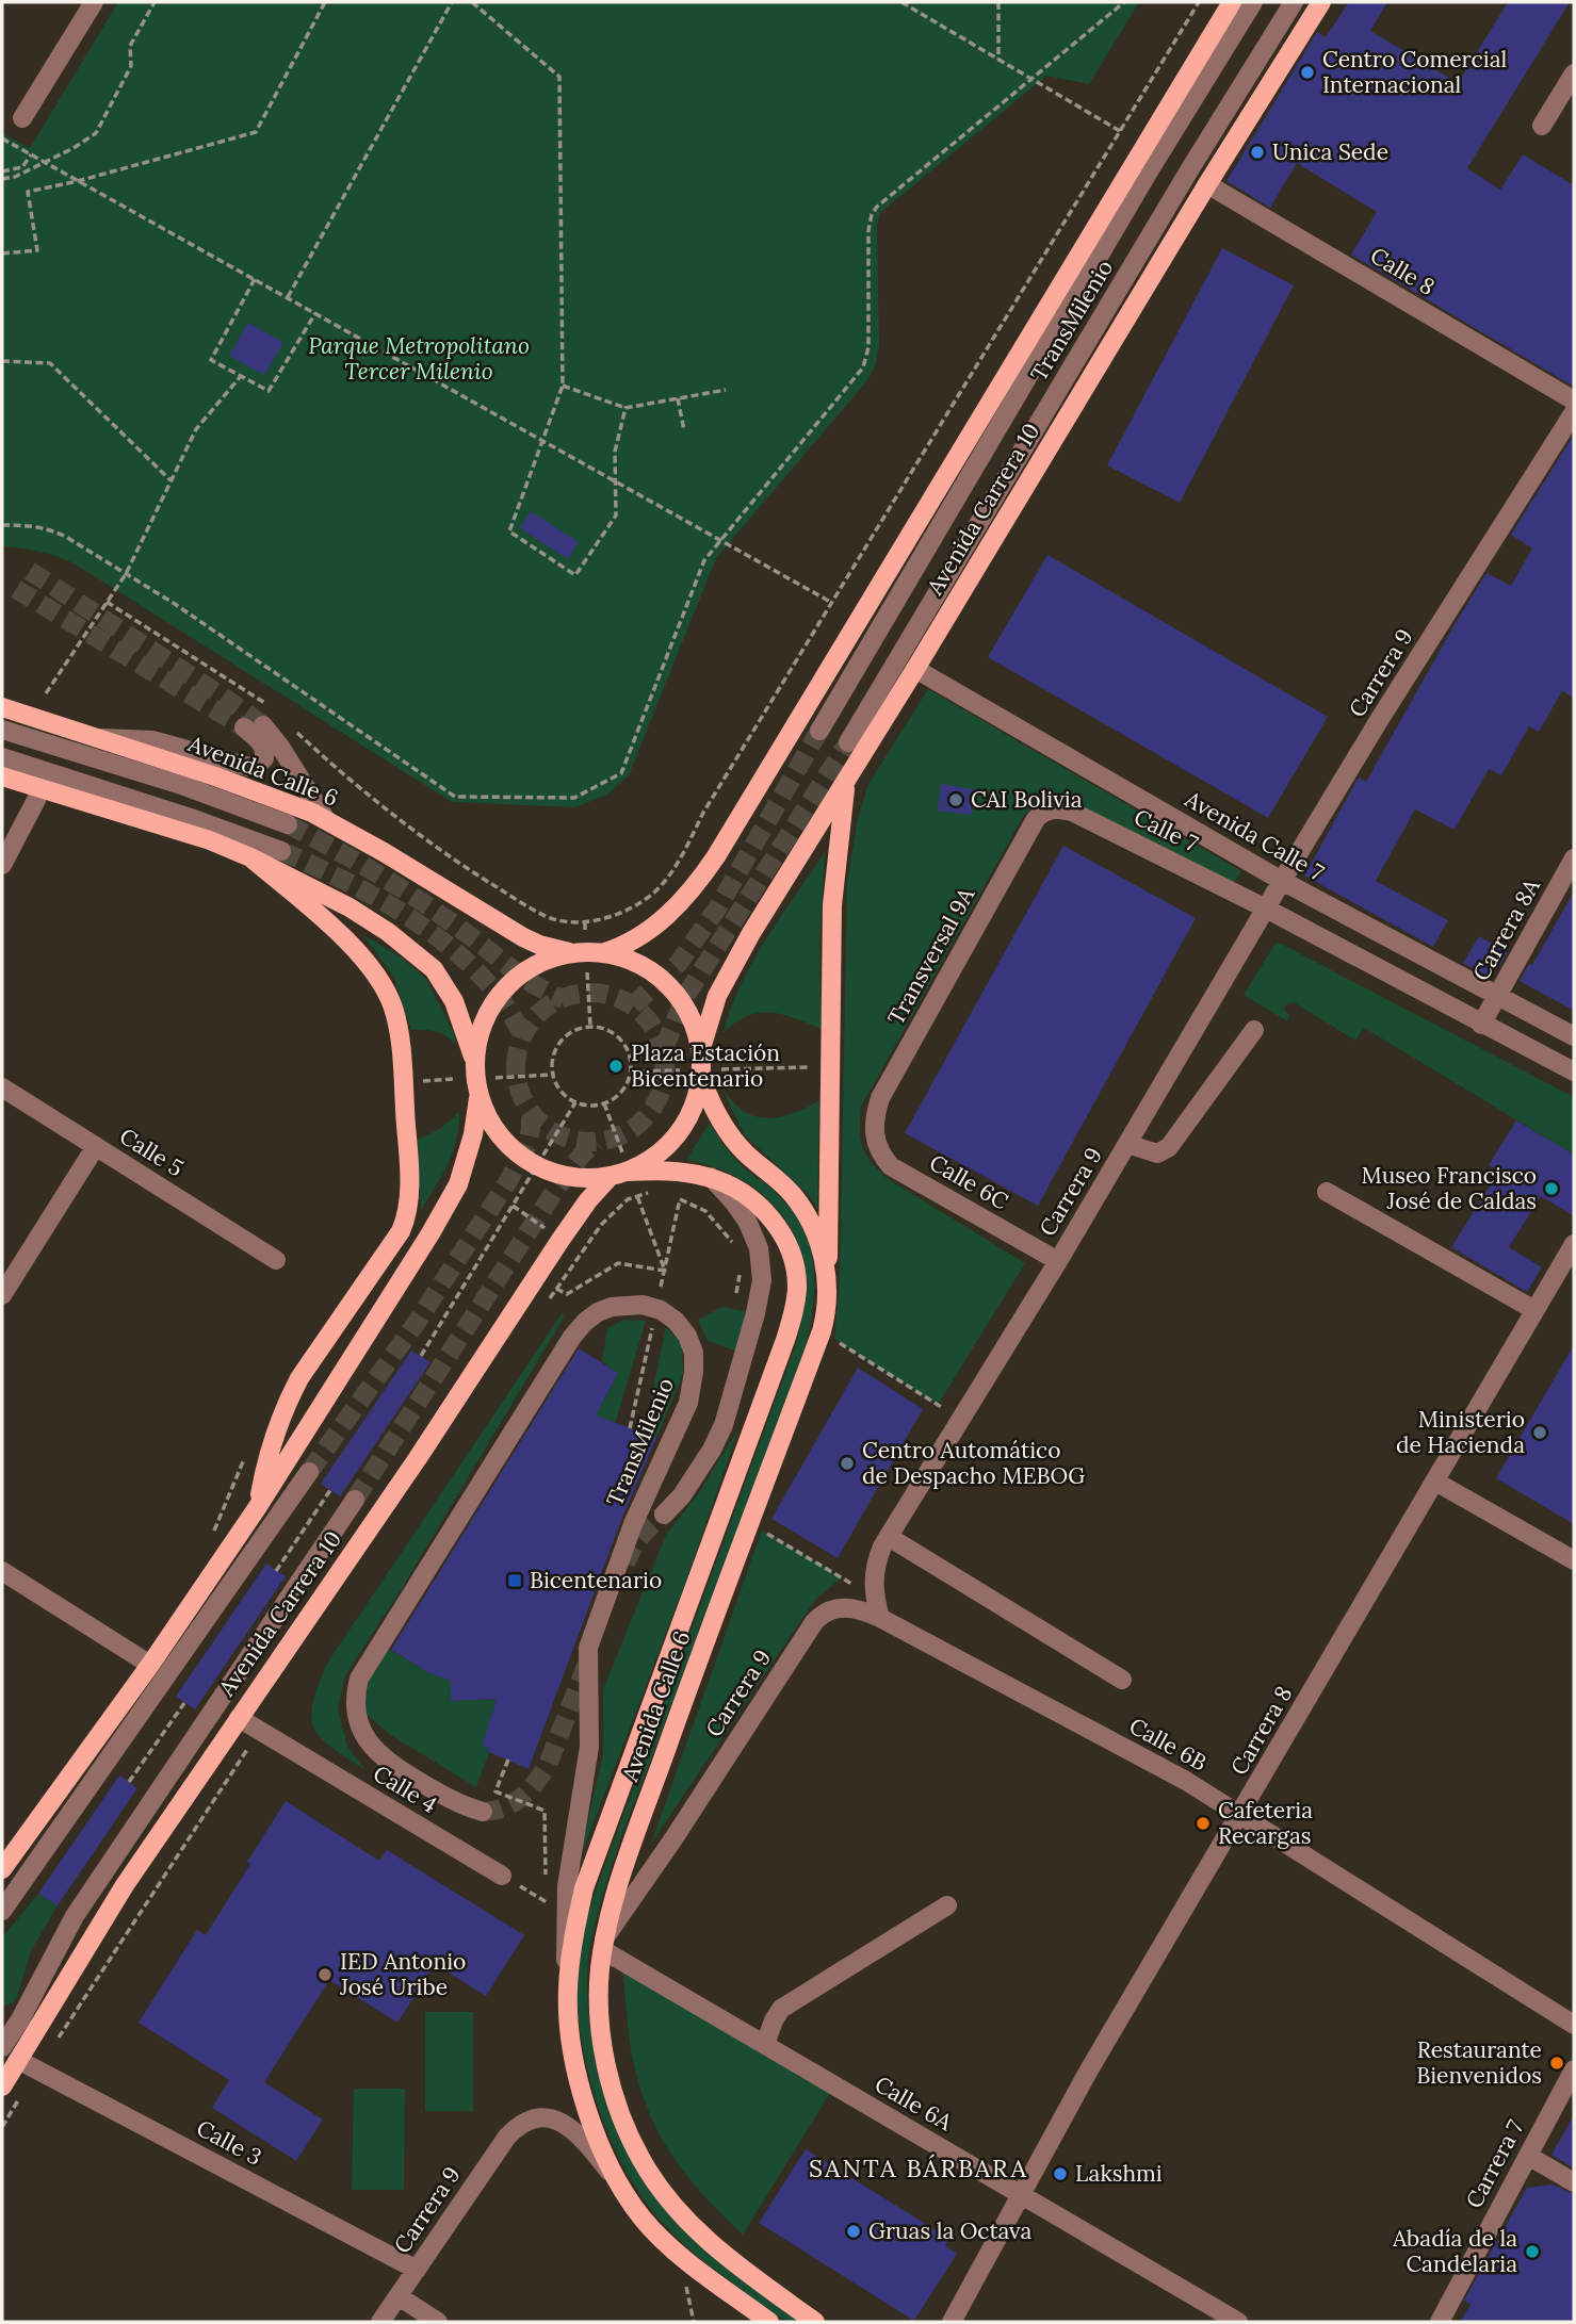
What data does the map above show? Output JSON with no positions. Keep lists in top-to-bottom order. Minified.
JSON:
{"streets":{"main road":["Avenida Carrera 10","Avenida Calle 6"],"street":["Calle 8","TransMilenio","Carrera 9","Calle 7","Avenida Calle 7","Carrera 8A","Transversal 9A","Calle 5","Calle 6C","Carrera 8","Calle 6B","Calle 4","Calle 6A","Calle 3","Carrera 7"]},"crossings":[["Calle 8","Avenida Carrera 10"],["TransMilenio","Avenida Calle 6"],["Avenida Carrera 10","Avenida Calle 6"],["Avenida Carrera 10","Avenida Calle 7"],["Avenida Carrera 10","Calle 4"],["Avenida Carrera 10","Calle 3"],["Carrera 9","Avenida Calle 6"],["Carrera 9","Calle 7"],["Carrera 9","Avenida Calle 7"],["Carrera 9","Calle 6C"],["Carrera 9","Calle 6B"],["Carrera 9","Calle 6A"],["Carrera 9","Calle 3"],["Avenida Calle 6","Calle 6A"],["Calle 7","Transversal 9A"],["Avenida Calle 7","Carrera 8A"],["Transversal 9A","Calle 6C"],["Carrera 8","Calle 6B"],["Carrera 8","Calle 6A"]],"districts":["SANTA BÁRBARA"],"parks":["Parque Metropolitano Tercer Milenio"],"places":{"other":["Centro Comercial Internacional","Unica Sede","CAI Bolivia","Plaza Estación Bicentenario","Museo Francisco José de Caldas","Ministerio de Hacienda","Centro Automático de Despacho MEBOG","Cafeteria Recargas","IED Antonio José Uribe","Restaurante Bienvenidos","Lakshmi","Gruas la Octava","Abadía de la Candelaria"],"transit":["Bicentenario"]}}
